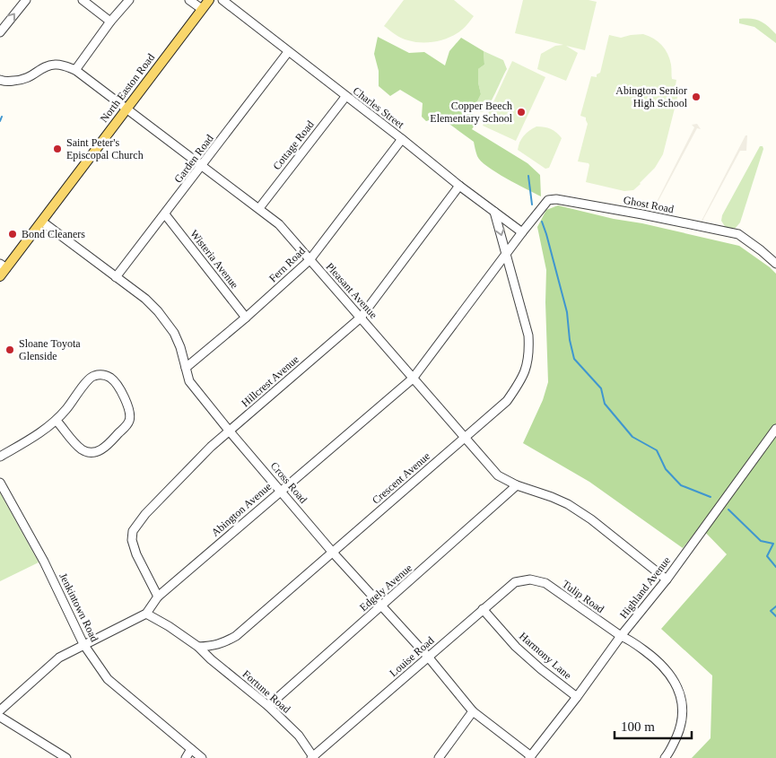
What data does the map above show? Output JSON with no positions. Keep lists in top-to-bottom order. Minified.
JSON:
{"streets":{"main road":["North Easton Road"],"street":["Charles Street","Cottage Road","Garden Road","Ghost Road","Wisteria Avenue","Fern Road","Pleasant Avenue","Hillcrest Avenue","Crescent Avenue","Cross Road","Abington Avenue","Edgely Avenue","Highland Avenue","Tulip Road","Jenkintown Road","Harmony Lane","Louise Road","Fortune Road"]},"crossings":[["North Easton Road","Pleasant Avenue"],["North Easton Road","Cross Road"],["Charles Street","Cottage Road"],["Charles Street","Garden Road"],["Charles Street","Ghost Road"],["Charles Street","Fern Road"],["Charles Street","Hillcrest Avenue"],["Charles Street","Crescent Avenue"],["Charles Street","Abington Avenue"],["Cottage Road","Pleasant Avenue"],["Garden Road","Wisteria Avenue"],["Garden Road","Pleasant Avenue"],["Garden Road","Cross Road"],["Ghost Road","Abington Avenue"],["Wisteria Avenue","Fern Road"],["Fern Road","Pleasant Avenue"],["Fern Road","Cross Road"],["Pleasant Avenue","Hillcrest Avenue"],["Pleasant Avenue","Crescent Avenue"],["Pleasant Avenue","Abington Avenue"],["Pleasant Avenue","Edgely Avenue"],["Pleasant Avenue","Highland Avenue"],["Hillcrest Avenue","Cross Road"],["Hillcrest Avenue","Abington Avenue"],["Crescent Avenue","Cross Road"],["Crescent Avenue","Abington Avenue"],["Crescent Avenue","Fortune Road"],["Cross Road","Abington Avenue"],["Cross Road","Edgely Avenue"],["Cross Road","Highland Avenue"],["Cross Road","Louise Road"],["Abington Avenue","Jenkintown Road"],["Edgely Avenue","Fortune Road"],["Highland Avenue","Tulip Road"],["Highland Avenue","Harmony Lane"],["Tulip Road","Louise Road"],["Harmony Lane","Louise Road"],["Louise Road","Fortune Road"]],"places":["Abington Senior High School","Copper Beech Elementary School","Saint Peter's Episcopal Church","Bond Cleaners","Sloane Toyota Glenside"],"scale_bar":"100 m"}
